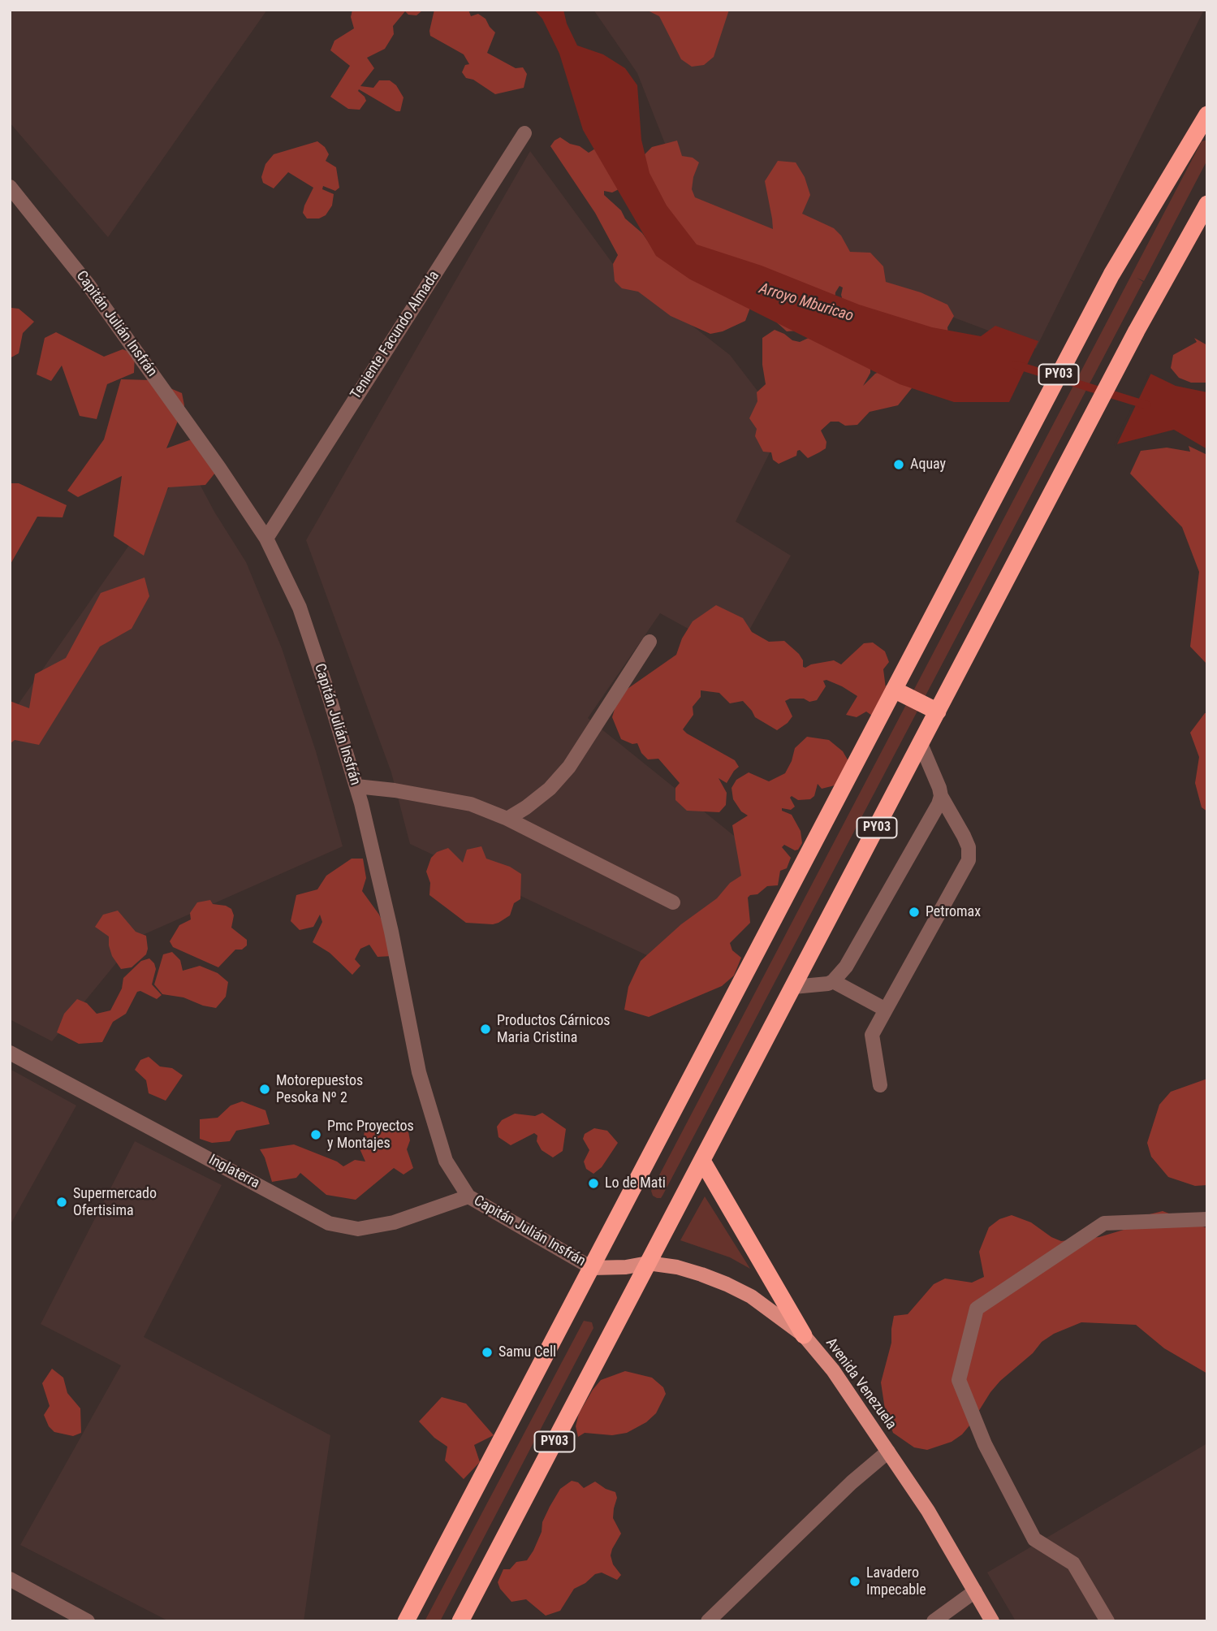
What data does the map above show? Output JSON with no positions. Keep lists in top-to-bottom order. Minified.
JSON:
{"streets":{"highway":["PY03"],"main road":["Avenida Venezuela"],"street":["Capitán Julián Insfrán","Teniente Facundo Almada","Inglaterra"]},"crossings":[["Capitán Julián Insfrán","Teniente Facundo Almada"],["Capitán Julián Insfrán","PY03"],["Capitán Julián Insfrán","Inglaterra"],["Capitán Julián Insfrán","Avenida Venezuela"],["PY03","Avenida Venezuela"]],"water":["Arroyo Mburicao"],"places":["Aquay","Petromax","Productos Cárnicos Maria Cristina","Motorepuestos Pesoka Nº 2","Pmc Proyectos y Montajes","Lo de Mati","Supermercado Ofertisima","Samu Cell","Lavadero Impecable"]}
